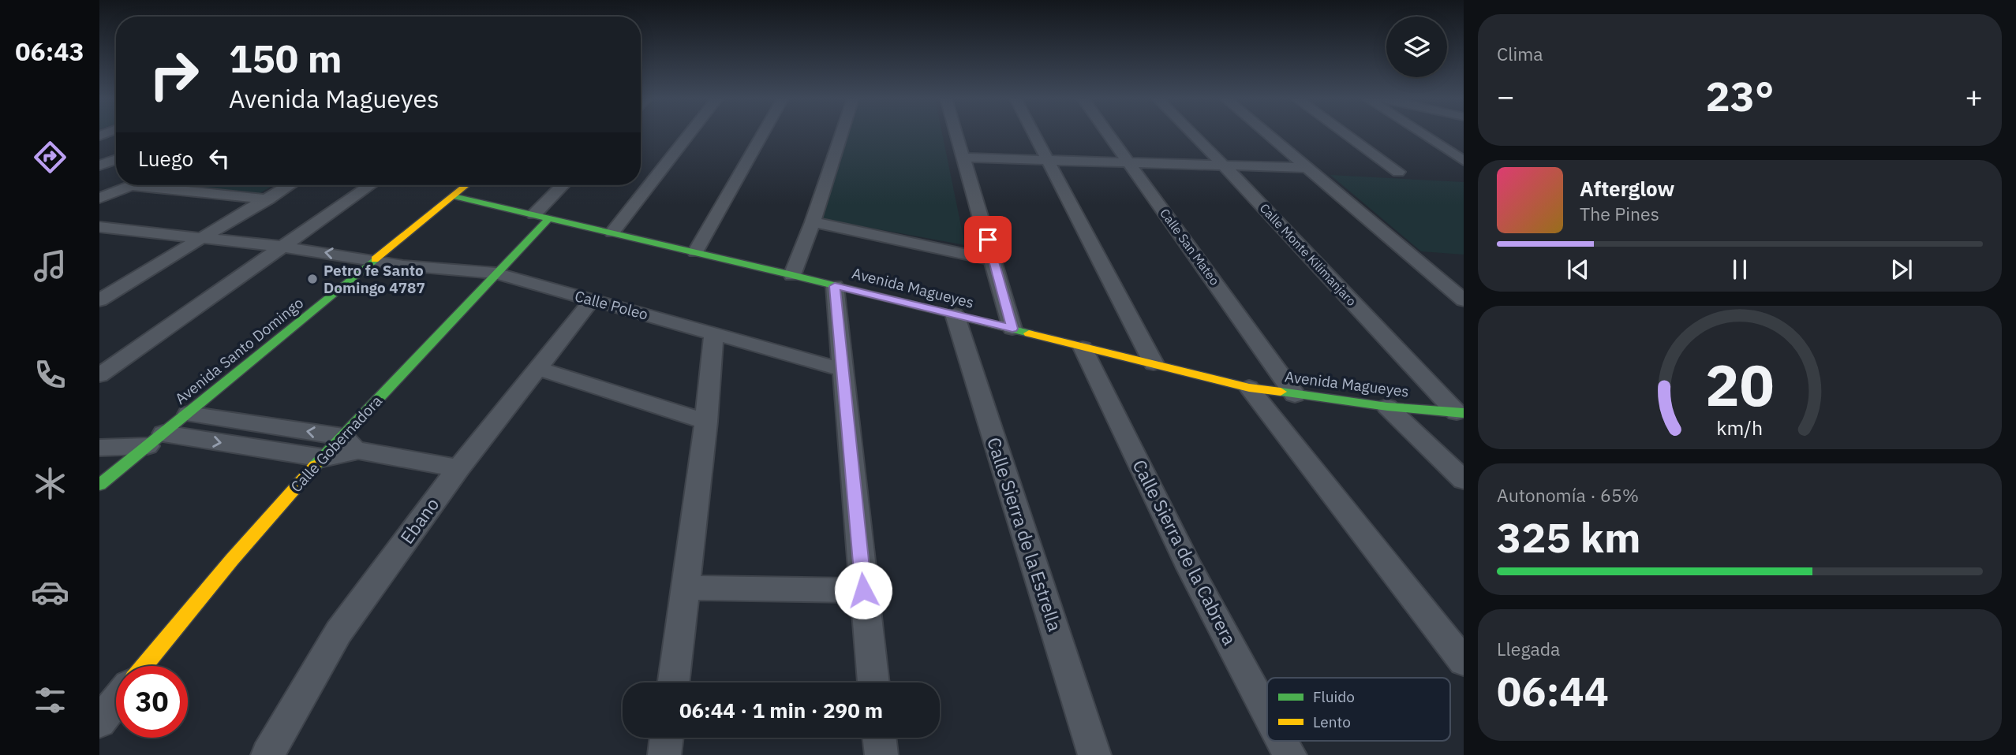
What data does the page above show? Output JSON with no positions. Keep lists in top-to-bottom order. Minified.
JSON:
{"streets":{"street":["Calle San Mateo","Calle Monte Kilimanjaro","Avenida Magueyes","Calle Poleo","Avenida Santo Domingo","Calle Gobernadora","Ebano","Calle Sierra de la Estrella","Calle Sierra de la Cabrera"]},"crossings":[["Calle San Mateo","Avenida Magueyes"],["Calle Monte Kilimanjaro","Avenida Magueyes"],["Avenida Magueyes","Avenida Santo Domingo"],["Avenida Magueyes","Calle Gobernadora"],["Avenida Magueyes","Calle Sierra de la Estrella"],["Avenida Magueyes","Calle Sierra de la Cabrera"],["Calle Poleo","Avenida Santo Domingo"],["Calle Poleo","Calle Gobernadora"],["Calle Poleo","Ebano"]],"places":["Petro fe Santo Domingo 4787"],"legend":["Fluido","Lento"],"page":{"tabs":"06:43","tile":["Clima",["Autonomía · 65%","325 km"],["Llegada","06:44"]],"turn":["150 m","Avenida Magueyes"],"heat":["−","23°","+"],"then":"Luego","song":["Afterglow","The Pines"],"limit":"30","trip":"06:44 · 1 min · 290 m","gauge":["20","km/h"]}}
